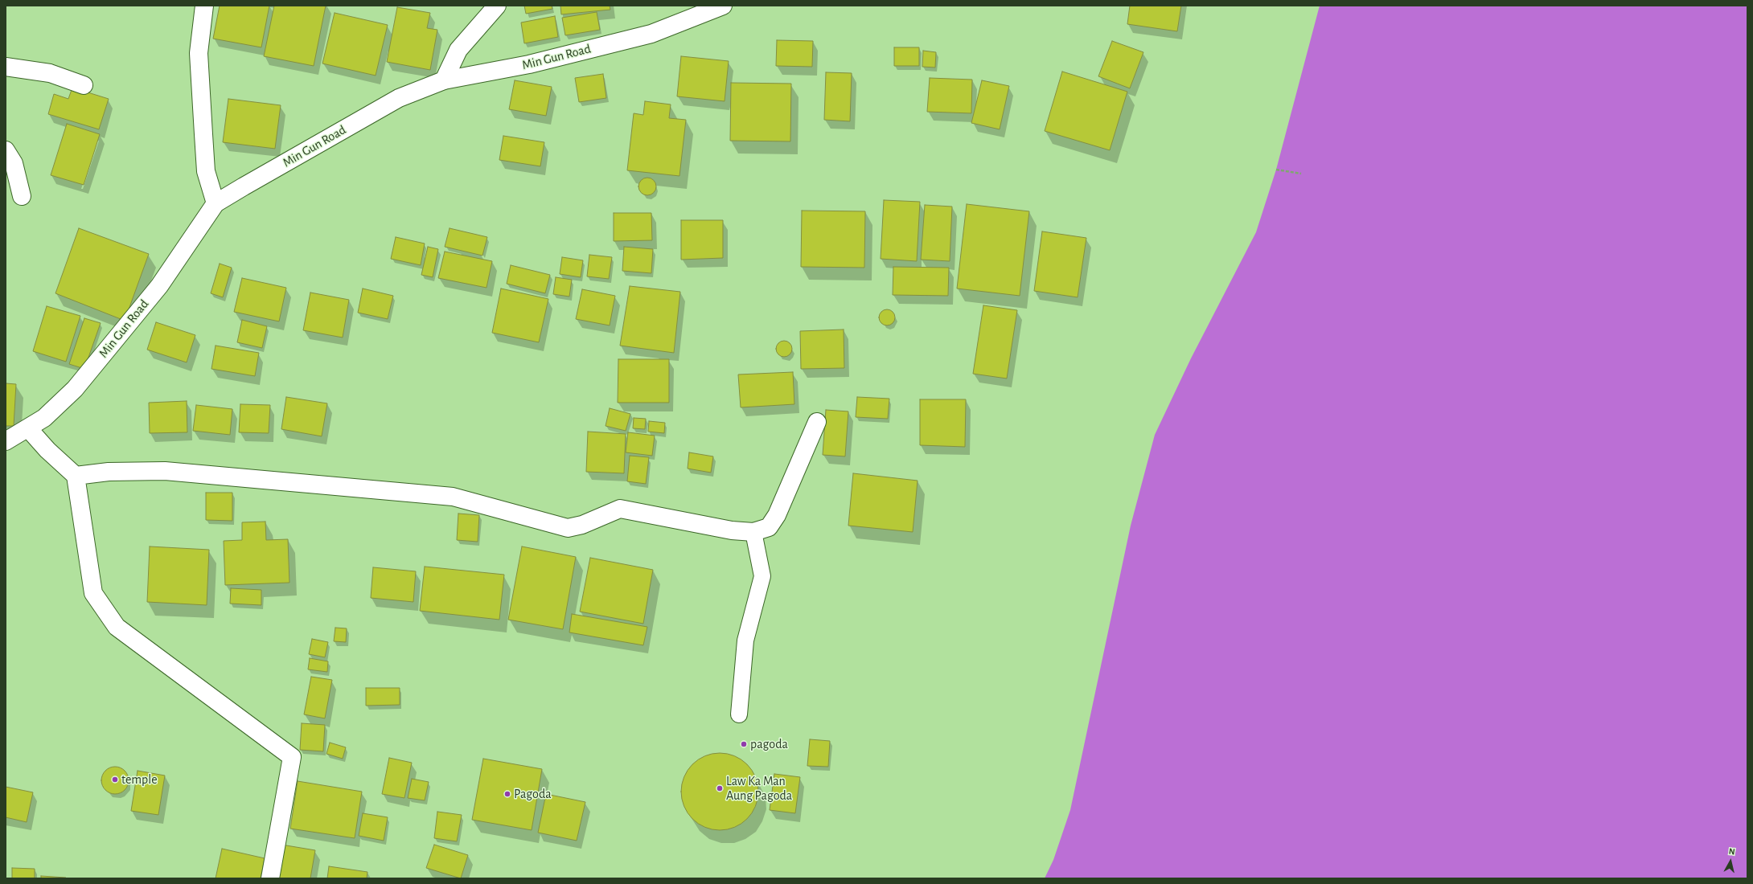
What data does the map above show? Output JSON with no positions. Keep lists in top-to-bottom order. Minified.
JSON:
{"streets":{"street":["Min Gun Road"]},"places":["pagoda","temple","Law Ka Man Aung Pagoda","Pagoda"],"north":"top"}
